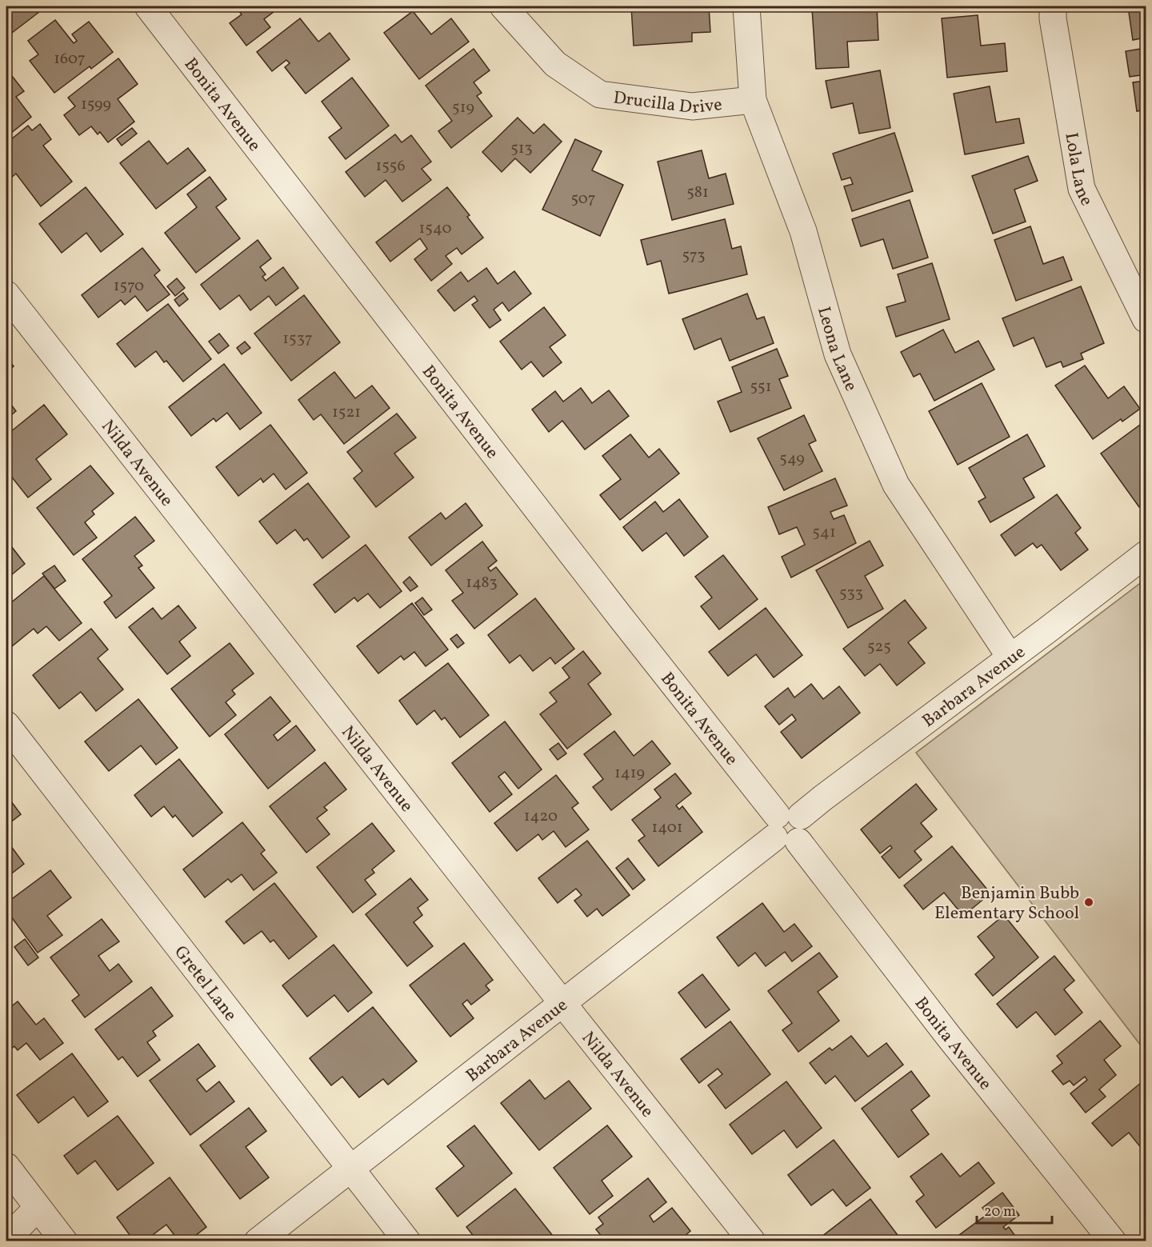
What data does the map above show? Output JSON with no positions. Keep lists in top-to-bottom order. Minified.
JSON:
{"streets":{"street":["Drucilla Drive","Bonita Avenue","Lola Lane","Leona Lane","Nilda Avenue","Barbara Avenue","Gretel Lane"]},"crossings":[["Drucilla Drive","Leona Lane"],["Bonita Avenue","Barbara Avenue"],["Leona Lane","Barbara Avenue"],["Nilda Avenue","Barbara Avenue"],["Barbara Avenue","Gretel Lane"]],"places":["Benjamin Bubb Elementary School"],"house_numbers":["1607","1599","519","513","1556","581","507","1540","573","1570","1537","551","1521","549","541","1483","533","525","1419","1420","1401"],"scale_bar":"20 m"}
